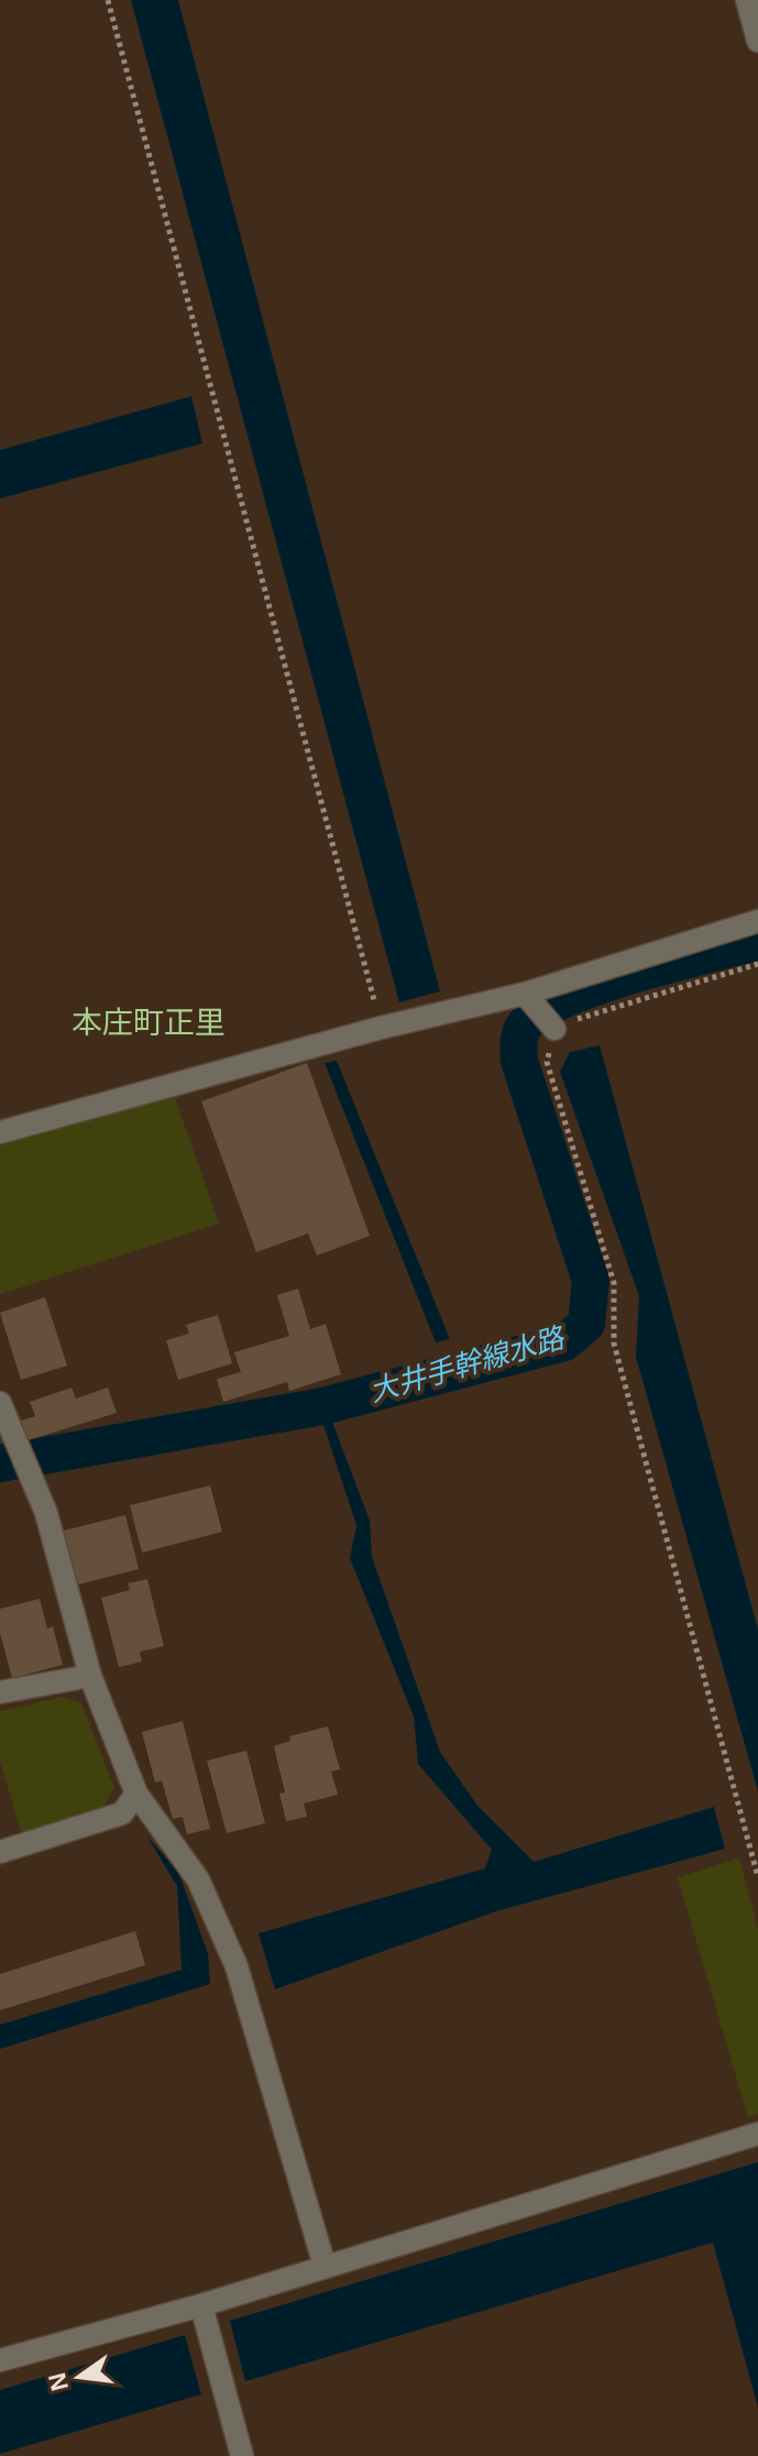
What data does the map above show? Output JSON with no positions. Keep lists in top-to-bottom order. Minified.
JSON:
{"districts":["本庄町正里"],"water":["大井手幹線水路"],"north":"left"}
